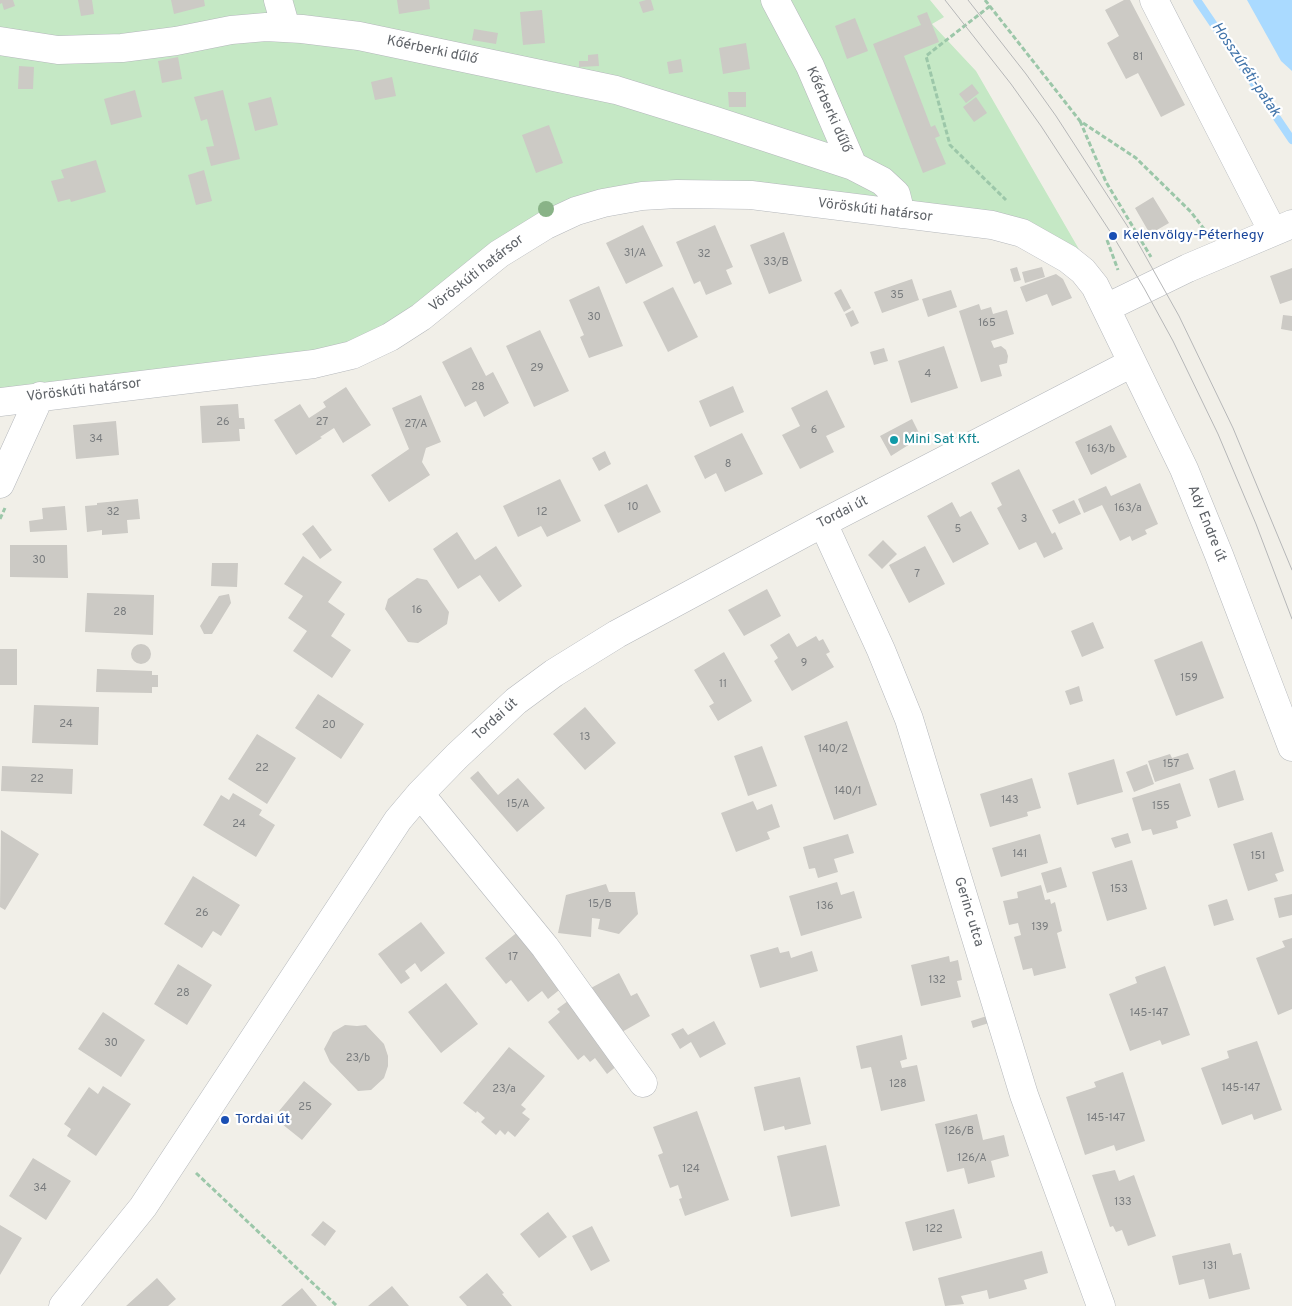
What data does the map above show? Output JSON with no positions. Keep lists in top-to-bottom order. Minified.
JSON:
{"streets":{"street":["Kőérberki dűlő","Vöröskúti határsor","Tordai út","Ady Endre út","Gerinc utca"]},"crossings":[["Kőérberki dűlő","Vöröskúti határsor"],["Vöröskúti határsor","Ady Endre út"],["Tordai út","Ady Endre út"],["Tordai út","Gerinc utca"]],"water":["Hosszúréti-patak"],"places":["Kelenvölgy-Péterhegy","Mini Sat Kft.","Tordai út"],"house_numbers":["81","31/A","32","33/B","35","30","165","29","4","28","26","27","27/A","6","34","163/b","8","10","163/a","32","12","3","5","30","7","16","28","9","159","11","24","20","13","140/2","157","22","22","140/1","143","15/A","155","24","141","151","153","15/B","136","26","139","17","132","28","145-147","30","23/b","128","145-147","23/a","25","145-147","126/B","126/A","124","34","133","122","131"]}
